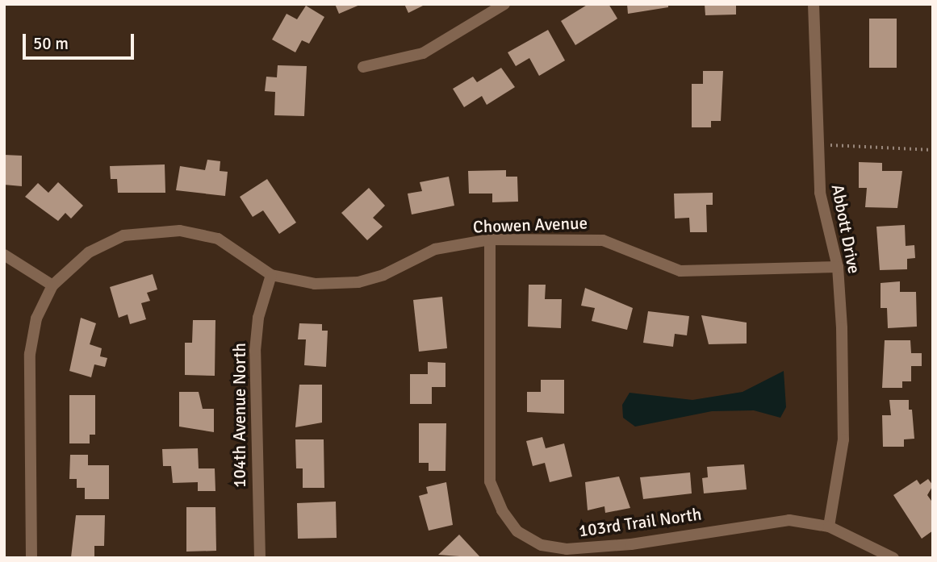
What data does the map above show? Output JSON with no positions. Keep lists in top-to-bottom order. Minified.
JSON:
{"streets":{"street":["Chowen Avenue","Abbott Drive","104th Avenue North","103rd Trail North"]},"crossings":[["Chowen Avenue","Abbott Drive"],["Chowen Avenue","104th Avenue North"],["Chowen Avenue","103rd Trail North"],["Abbott Drive","103rd Trail North"]],"scale_bar":"50 m"}
